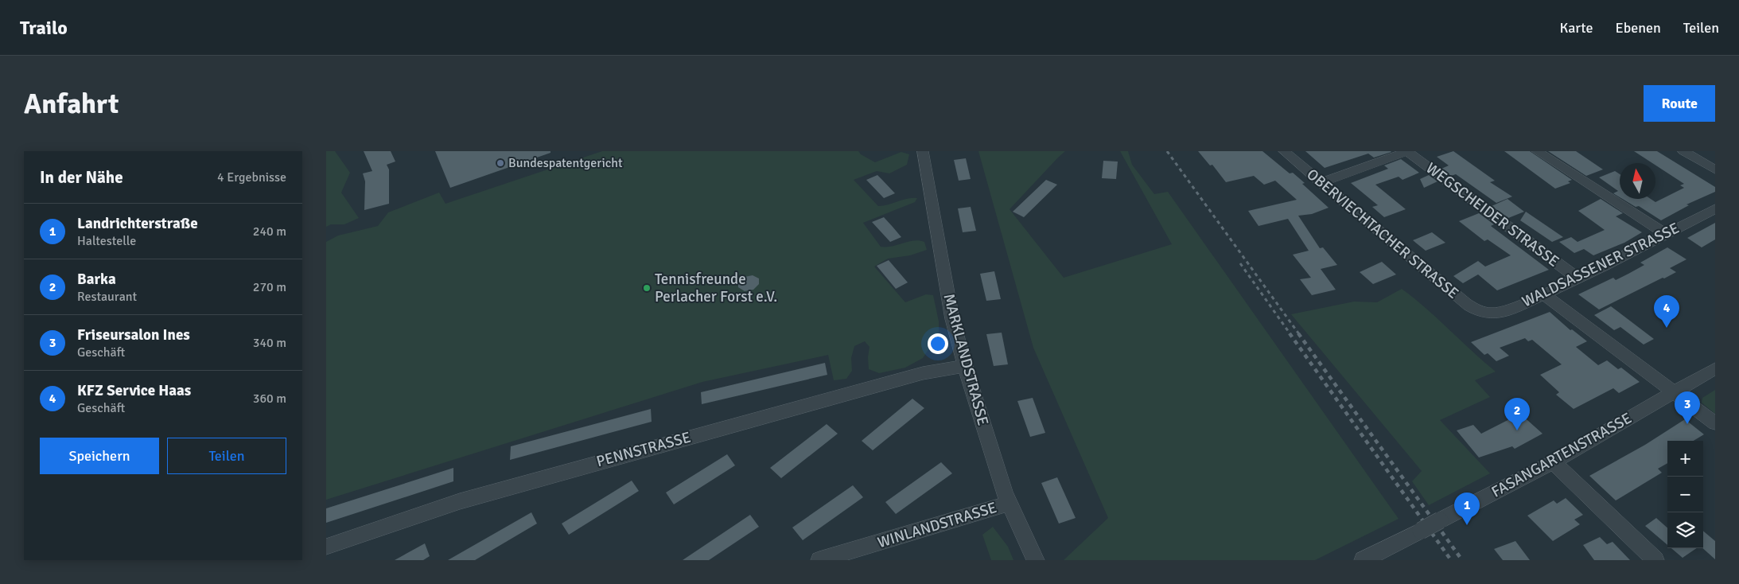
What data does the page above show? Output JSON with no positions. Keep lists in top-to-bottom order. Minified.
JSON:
{"streets":{"street":["WEGSCHEIDER STRASSE","OBERVIECHTACHER STRASSE","WALDSASSENER STRASSE","MARKLANDSTRASSE","PENNSTRASSE","FASANGARTENSTRASSE","WINLANDSTRASSE"]},"crossings":[["WEGSCHEIDER STRASSE","WALDSASSENER STRASSE"],["OBERVIECHTACHER STRASSE","WALDSASSENER STRASSE"],["MARKLANDSTRASSE","PENNSTRASSE"],["MARKLANDSTRASSE","WINLANDSTRASSE"]],"places":["Bundespatentgericht","Tennisfreunde Perlacher Forst e.V."],"north":"top","page":{"header":"Trailo","nav":["Karte","Ebenen","Teilen"],"buttons":["Route",["Speichern","Teilen"]],"title":"Anfahrt","heading":["In der Nähe","4 Ergebnisse"],"list":[{"mark":"1","name":"Landrichterstraße","note":"Haltestelle","value":"240 m"},{"mark":"2","name":"Barka","note":"Restaurant","value":"270 m"},{"mark":"3","name":"Friseursalon Ines","note":"Geschäft","value":"340 m"},{"mark":"4","name":"KFZ Service Haas","note":"Geschäft","value":"360 m"}],"pins":["4","3","2","1"],"map_buttons":["+","−"]}}
